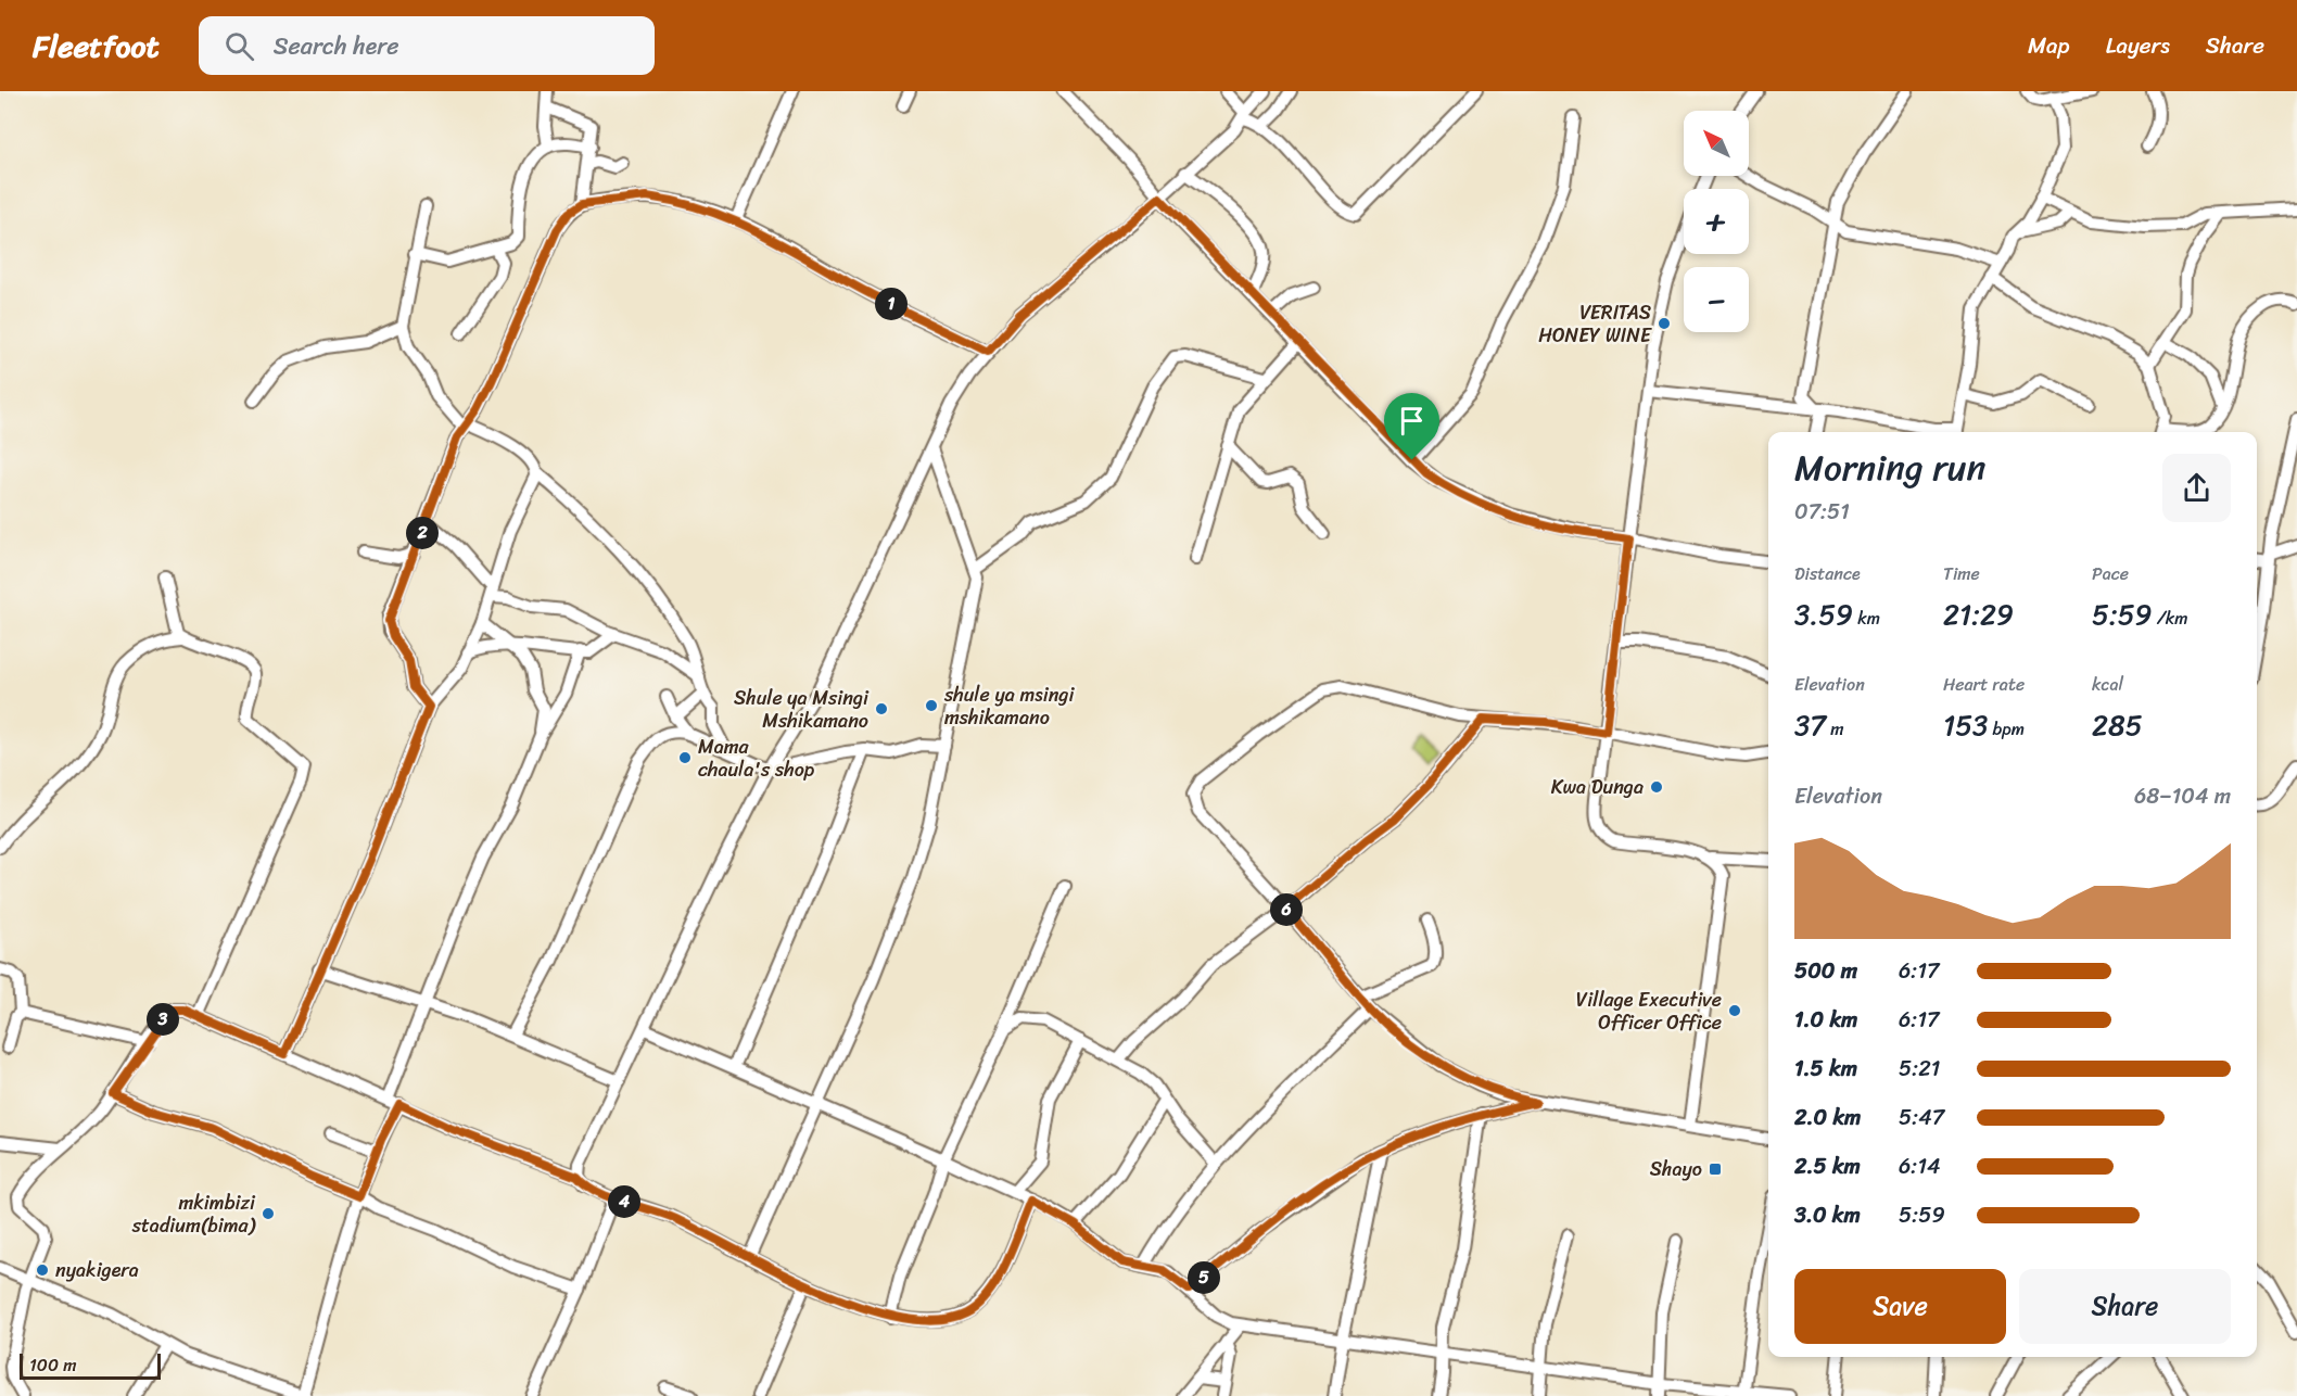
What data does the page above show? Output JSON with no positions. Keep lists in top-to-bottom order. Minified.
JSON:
{"places":{"other":["VERITAS HONEY WINE","shule ya msingi mshikamano","Shule ya Msingi Mshikamano","Mama chaula's shop","Kwa Dunga","Village Executive Officer Office","mkimbizi stadium(bima)","nyakigera"],"transit":["Shayo"]},"scale_bar":"100 m","north":"top left","page":{"header":"Fleetfoot","search":"Search here","nav":["Map","Layers","Share"],"map_buttons":["+","−"],"pins":["1","2","6","3","4","5"],"heading":["Morning run","07:51"],"stats":[["Distance","3.59 km"],["Time","21:29"],["Pace","5:59 /km"],["Elevation","37 m"],["Heart rate","153 bpm"],["kcal","285"]],"chart":["Elevation","68–104 m"],"list":[{"name":"500 m","note":"6:17"},{"name":"1.0 km","note":"6:17"},{"name":"1.5 km","note":"5:21"},{"name":"2.0 km","note":"5:47"},{"name":"2.5 km","note":"6:14"},{"name":"3.0 km","note":"5:59"}],"buttons":["Save","Share"],"scale":"100 m"}}
